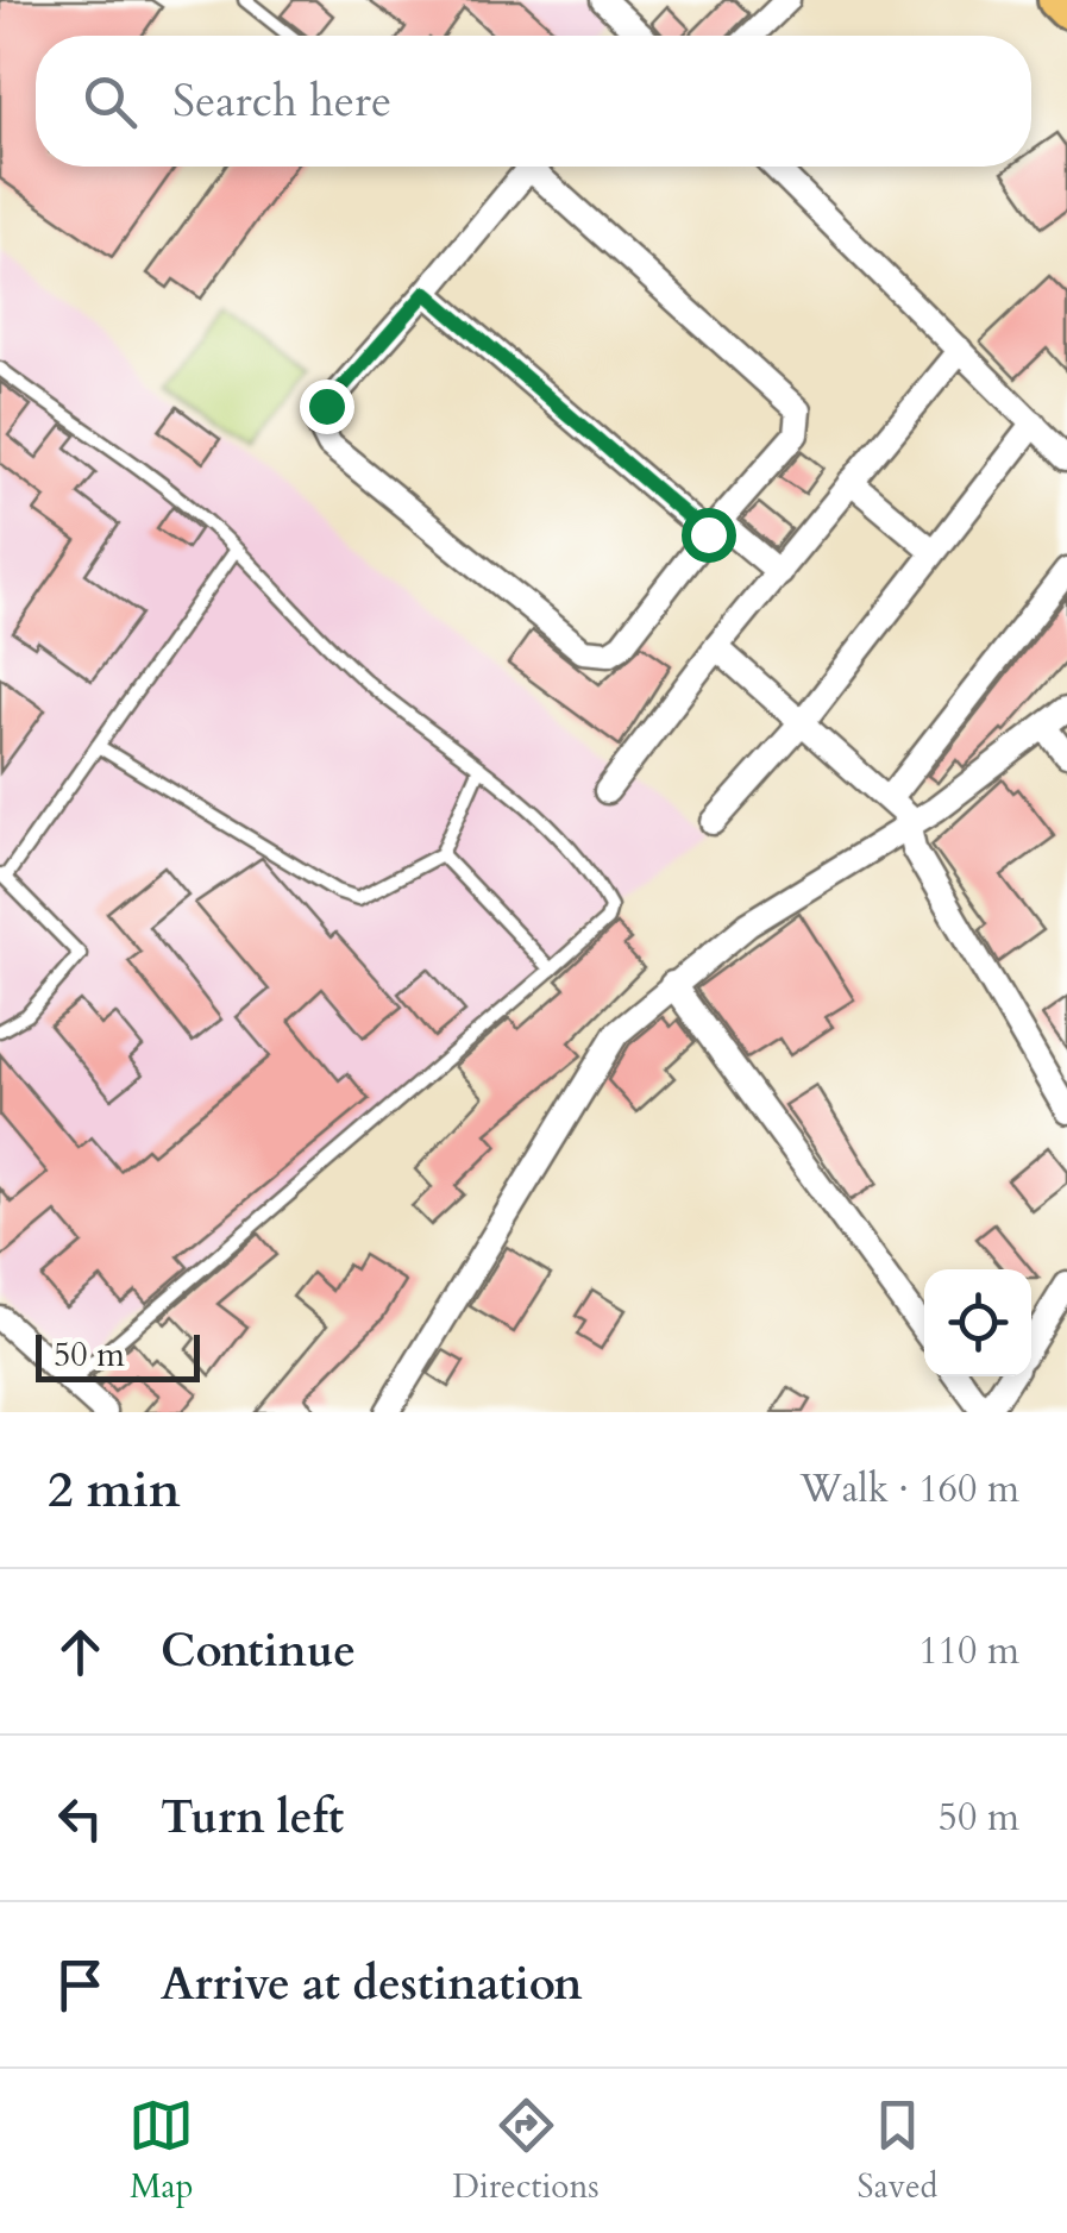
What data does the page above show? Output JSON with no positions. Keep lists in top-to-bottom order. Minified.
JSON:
{"scale_bar":"50 m","page":{"search":"Search here","scale":"50 m","heading":["2 min","Walk · 160 m"],"list":[["Continue","110 m"],["Turn left","50 m"],"Arrive at destination"],"nav":["Map","Directions","Saved"]}}
